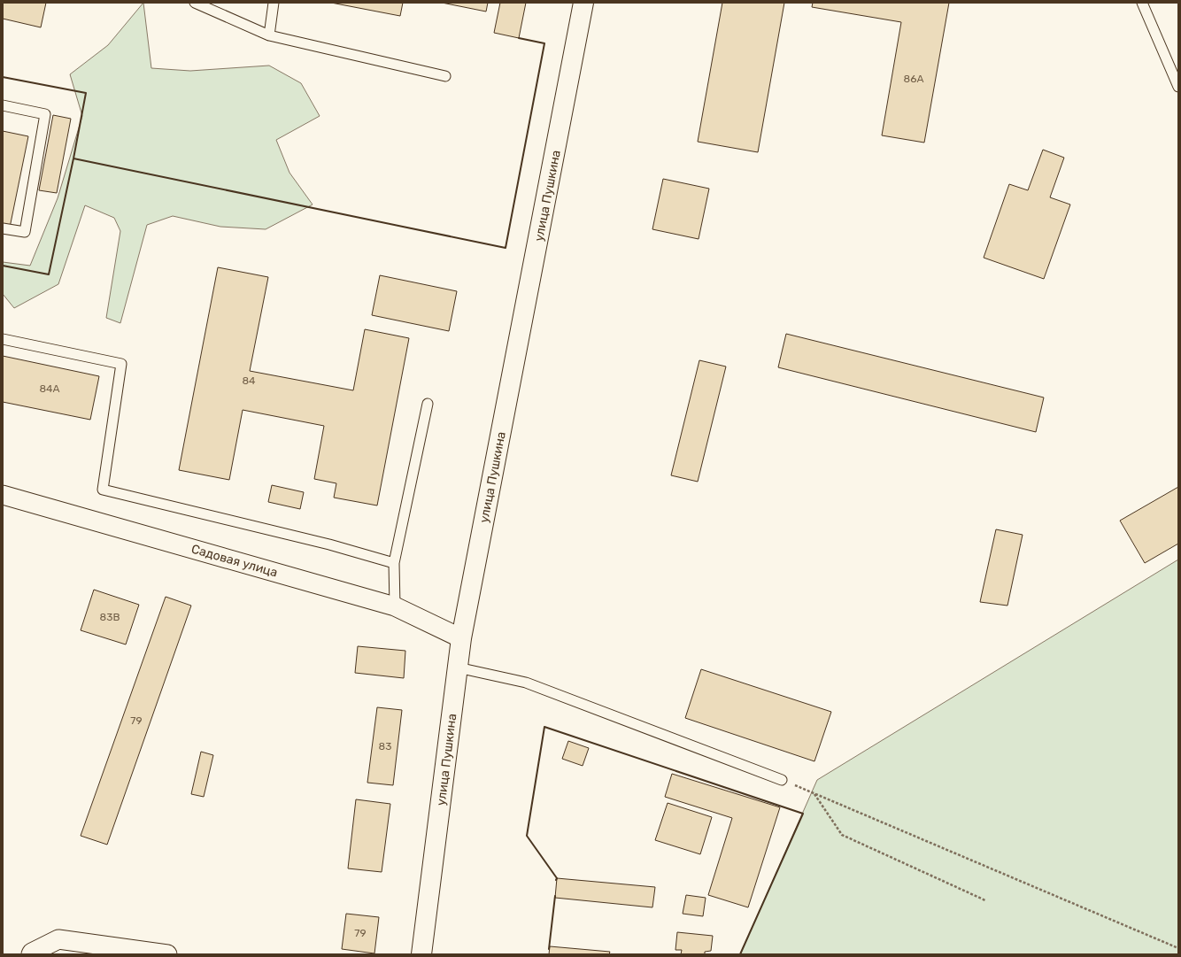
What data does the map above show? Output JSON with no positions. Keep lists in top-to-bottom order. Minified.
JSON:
{"streets":{"main road":["улица Пушкина"],"street":["Садовая улица"]},"crossings":[["улица Пушкина","Садовая улица"]],"house_numbers":["86А","84","84А","83В","79","83","79"]}
